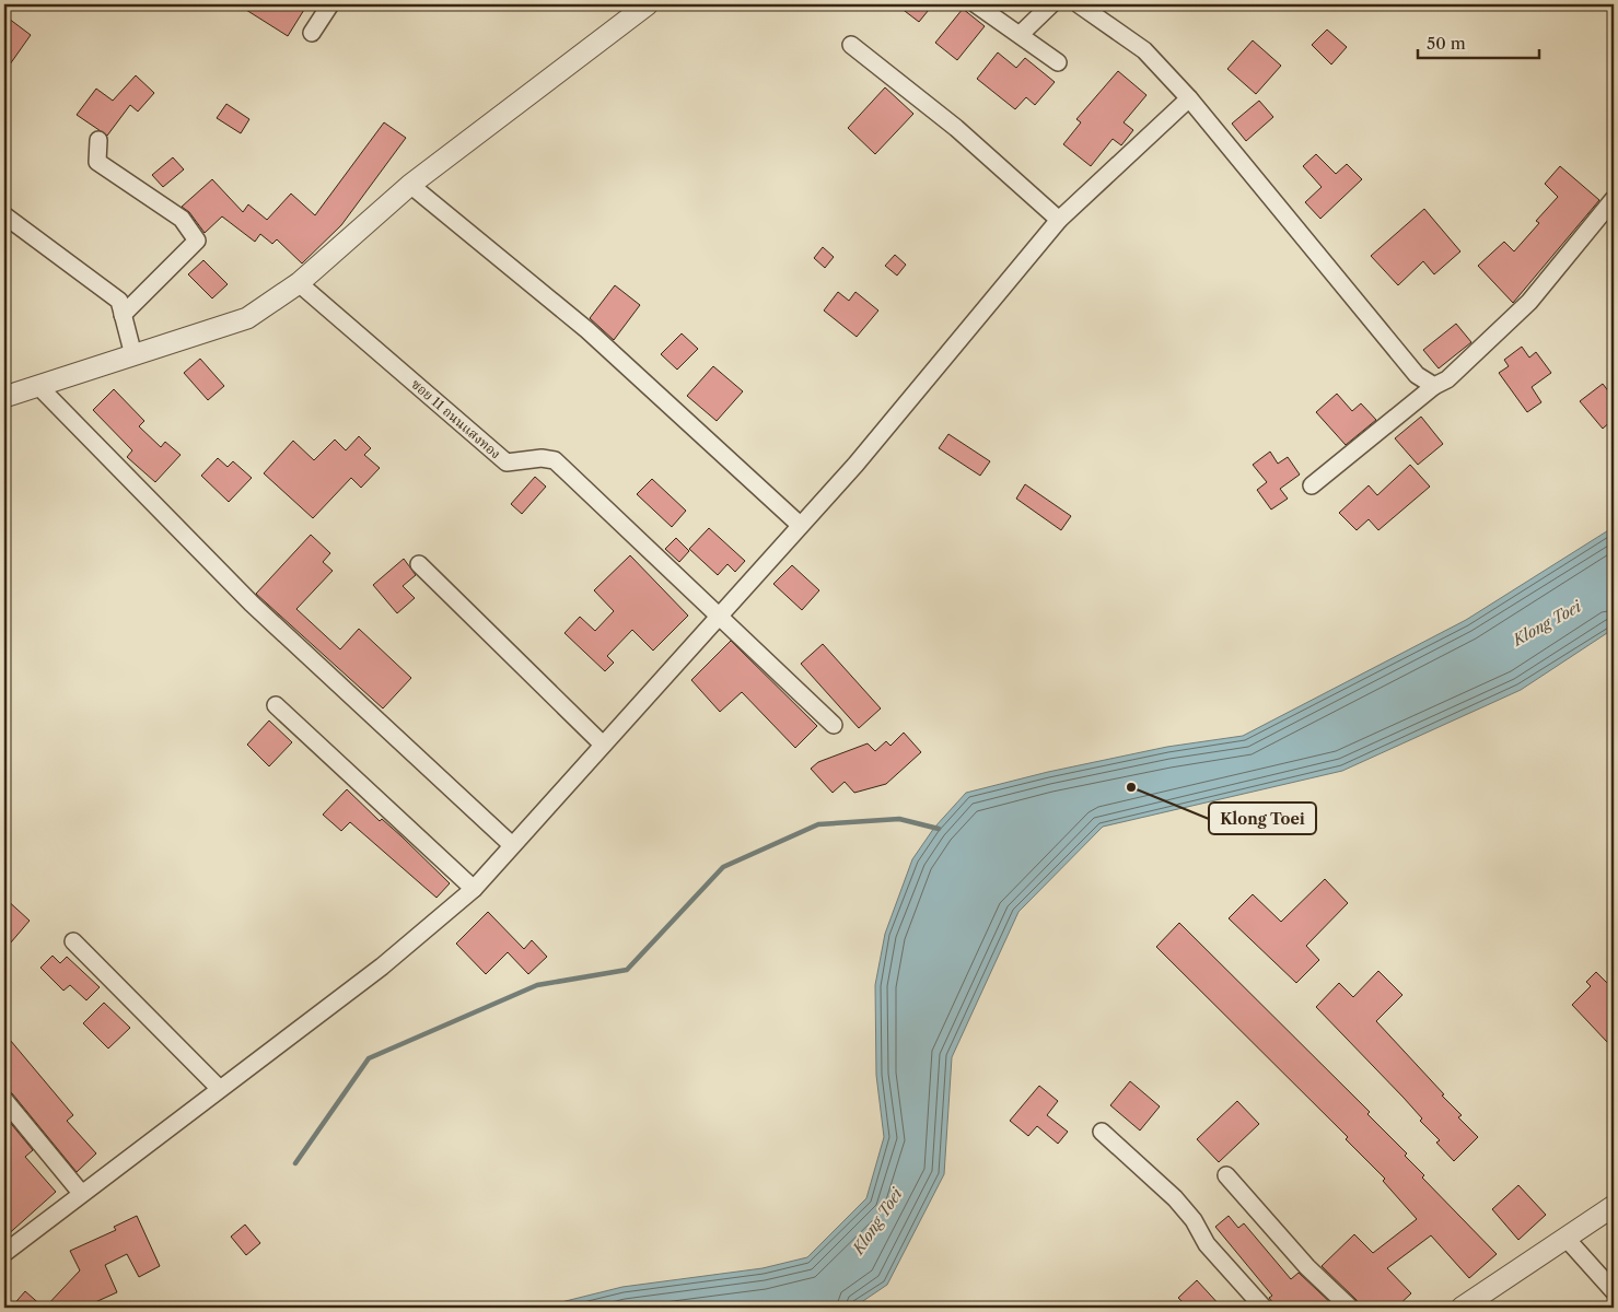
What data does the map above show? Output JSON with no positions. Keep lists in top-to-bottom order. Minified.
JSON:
{"streets":{"street":["ซอย 11 ถนนแสงทอง"]},"water":["Klong Toei"],"places":["Klong Toei"],"scale_bar":"50 m"}
